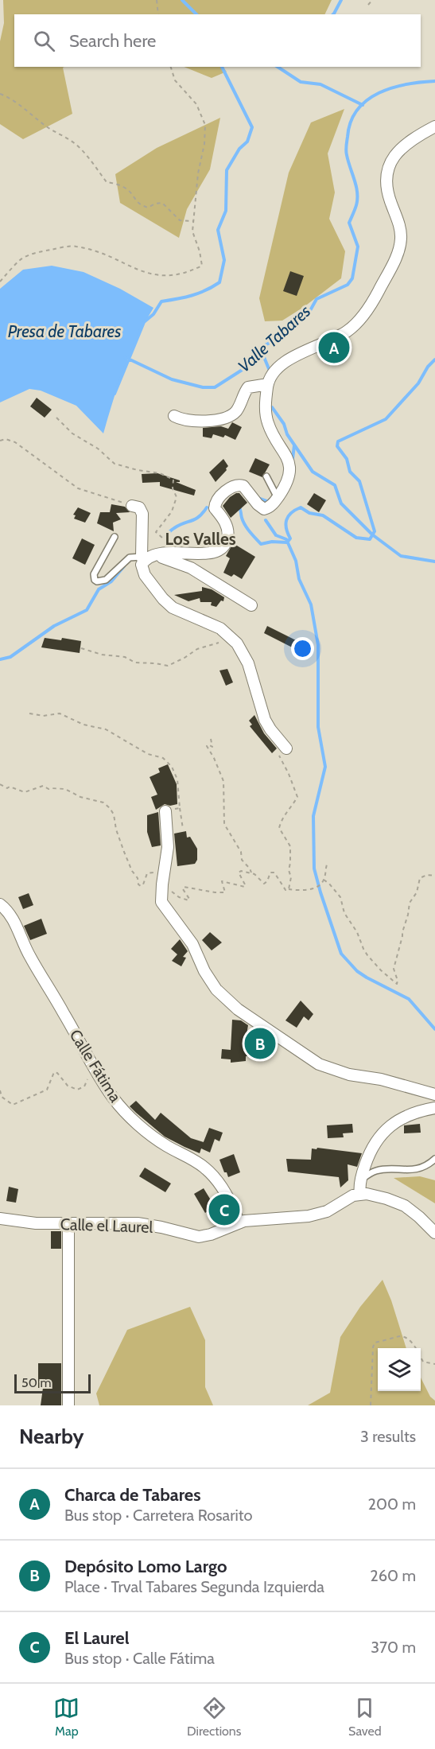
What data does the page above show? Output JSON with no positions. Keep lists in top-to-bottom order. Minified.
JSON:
{"streets":{"street":["Calle Fátima","Calle el Laurel"]},"crossings":[["Calle Fátima","Calle el Laurel"]],"districts":["Los Valles"],"water":["Presa de Tabares","Valle Tabares"],"scale_bar":"50 m","page":{"search":"Search here","pins":["A","B","C"],"scale":"50 m","heading":["Nearby","3 results"],"list":[{"mark":"A","name":"Charca de Tabares","note":"Bus stop · Carretera Rosarito","value":"200 m"},{"mark":"B","name":"Depósito Lomo Largo","note":"Place · Trval Tabares Segunda Izquierda","value":"260 m"},{"mark":"C","name":"El Laurel","note":"Bus stop · Calle Fátima","value":"370 m"}],"nav":["Map","Directions","Saved"]}}
